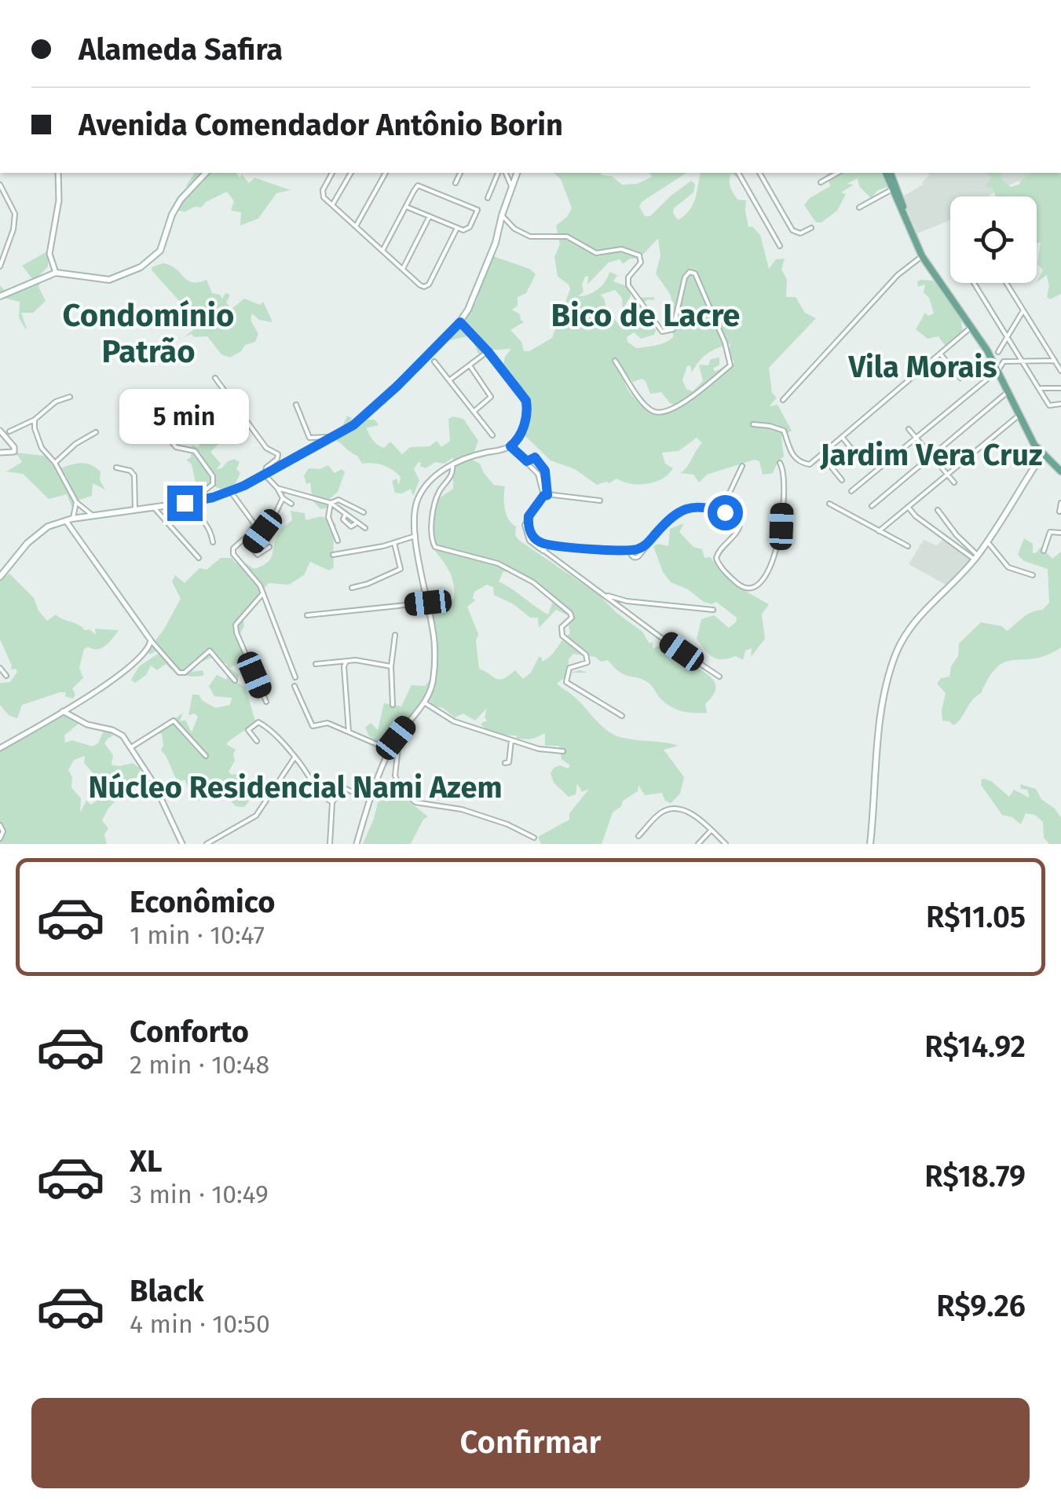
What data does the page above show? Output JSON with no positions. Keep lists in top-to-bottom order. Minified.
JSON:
{"districts":["Condomínio Patrão","Bico de Lacre","Vila Morais","Jardim Vera Cruz","Núcleo Residencial Nami Azem"],"page":{"banner":["Alameda Safira","Avenida Comendador Antônio Borin"],"bubble":"5 min","list":[{"name":"Econômico","note":"1 min · 10:47","value":"R$11.05"},{"name":"Conforto","note":"2 min · 10:48","value":"R$14.92"},{"name":"XL","note":"3 min · 10:49","value":"R$18.79"},{"name":"Black","note":"4 min · 10:50","value":"R$9.26"}],"buttons":"Confirmar"}}
